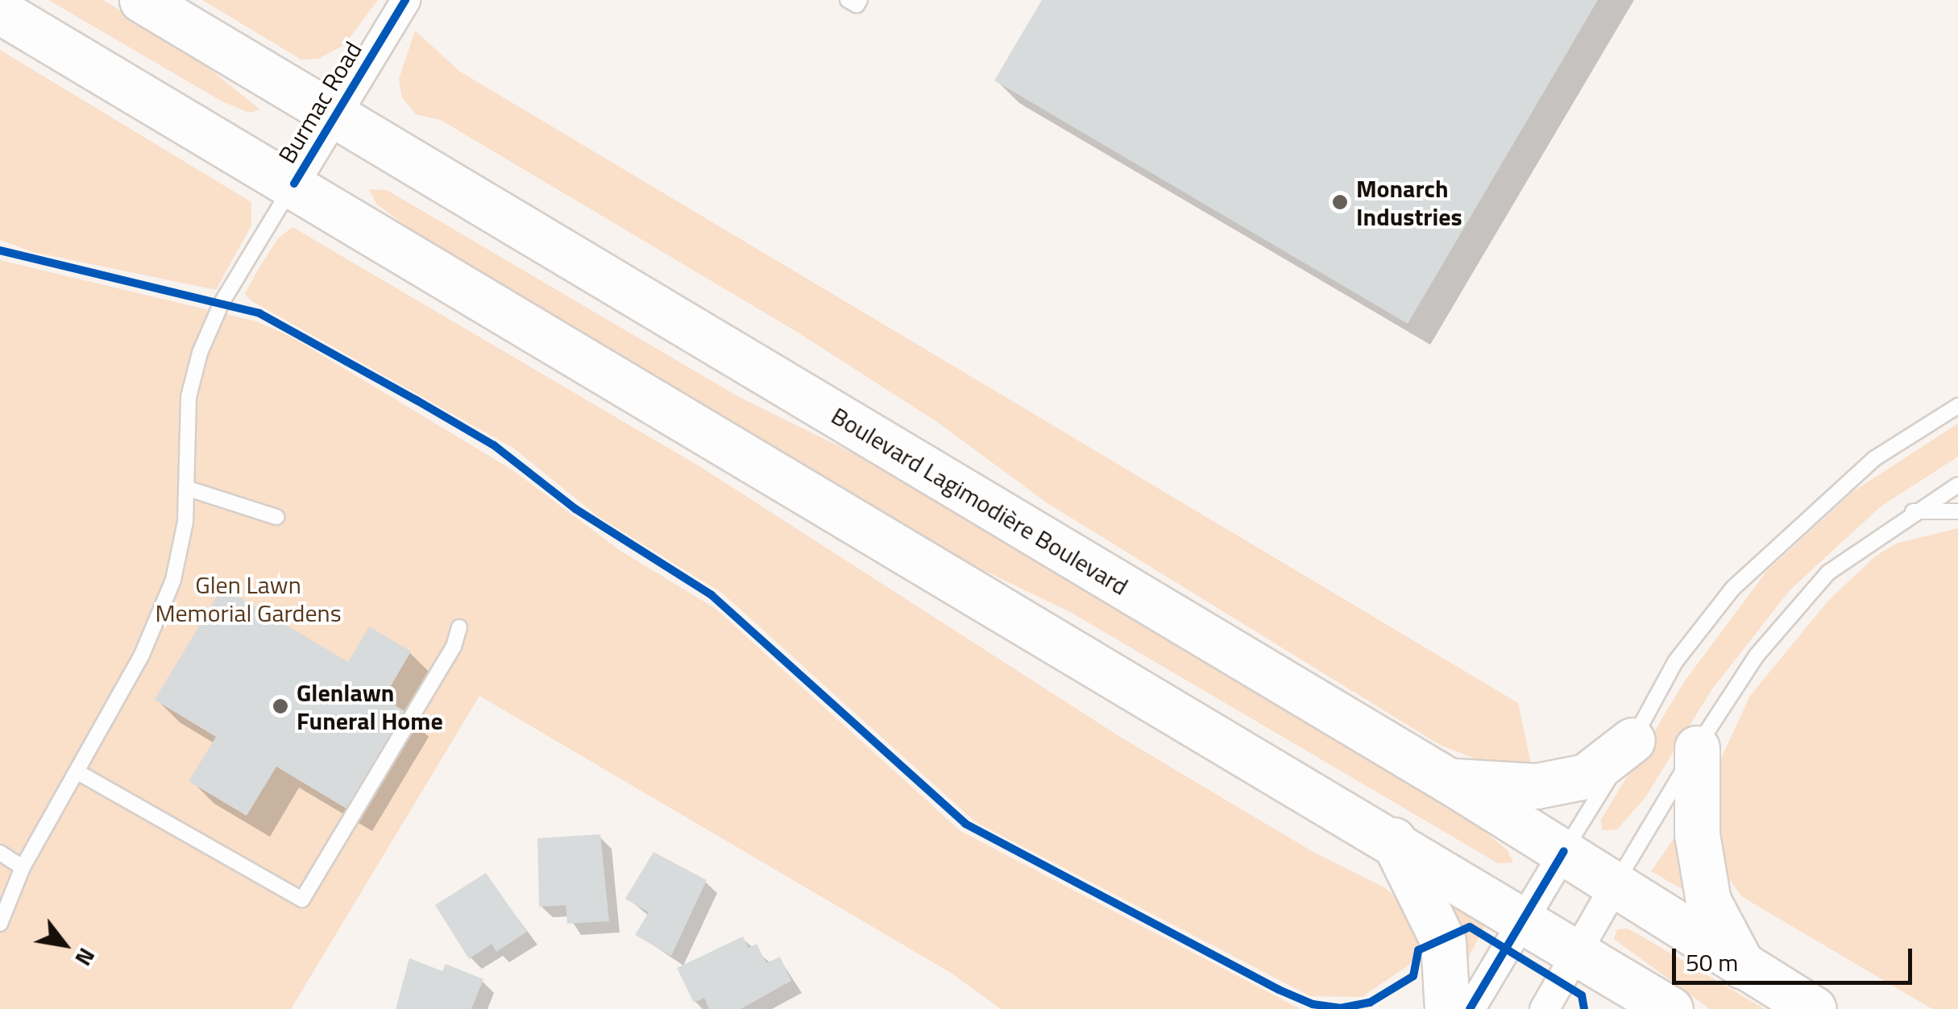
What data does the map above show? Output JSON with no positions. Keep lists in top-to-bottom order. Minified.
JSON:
{"streets":{"main road":["Boulevard Lagimodière Boulevard"],"street":["Burmac Road"]},"crossings":[["Burmac Road","Boulevard Lagimodière Boulevard"]],"parks":["Glen Lawn Memorial Gardens"],"places":["Monarch Industries","Glenlawn Funeral Home"],"scale_bar":"50 m","north":"bottom right"}
